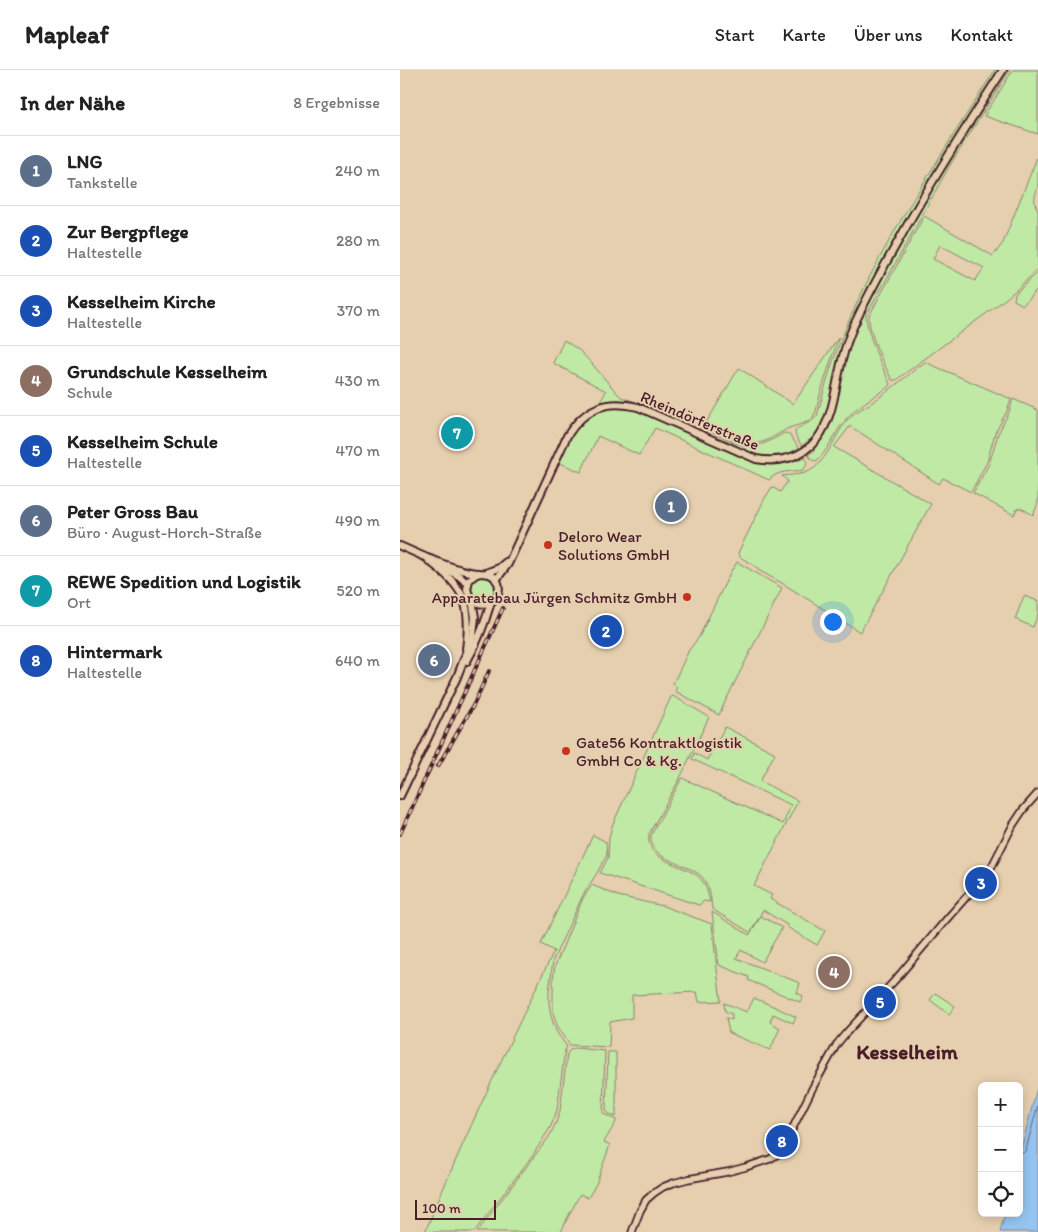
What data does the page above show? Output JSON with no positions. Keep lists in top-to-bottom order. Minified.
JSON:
{"streets":{"main road":["Rheindörferstraße"]},"districts":["Kesselheim"],"places":["Deloro Wear Solutions GmbH","Apparatebau Jürgen Schmitz GmbH","Gate56 Kontraktlogistik GmbH Co & Kg."],"scale_bar":"100 m","page":{"header":"Mapleaf","nav":["Start","Karte","Über uns","Kontakt"],"heading":["In der Nähe","8 Ergebnisse"],"list":[{"mark":"1","name":"LNG","note":"Tankstelle","value":"240 m"},{"mark":"2","name":"Zur Bergpflege","note":"Haltestelle","value":"280 m"},{"mark":"3","name":"Kesselheim Kirche","note":"Haltestelle","value":"370 m"},{"mark":"4","name":"Grundschule Kesselheim","note":"Schule","value":"430 m"},{"mark":"5","name":"Kesselheim Schule","note":"Haltestelle","value":"470 m"},{"mark":"6","name":"Peter Gross Bau","note":"Büro · August-Horch-Straße","value":"490 m"},{"mark":"7","name":"REWE Spedition und Logistik","note":"Ort","value":"520 m"},{"mark":"8","name":"Hintermark","note":"Haltestelle","value":"640 m"}],"pins":["7","1","2","6","3","4","5","8"],"map_buttons":["+","−"],"scale":"100 m"}}
